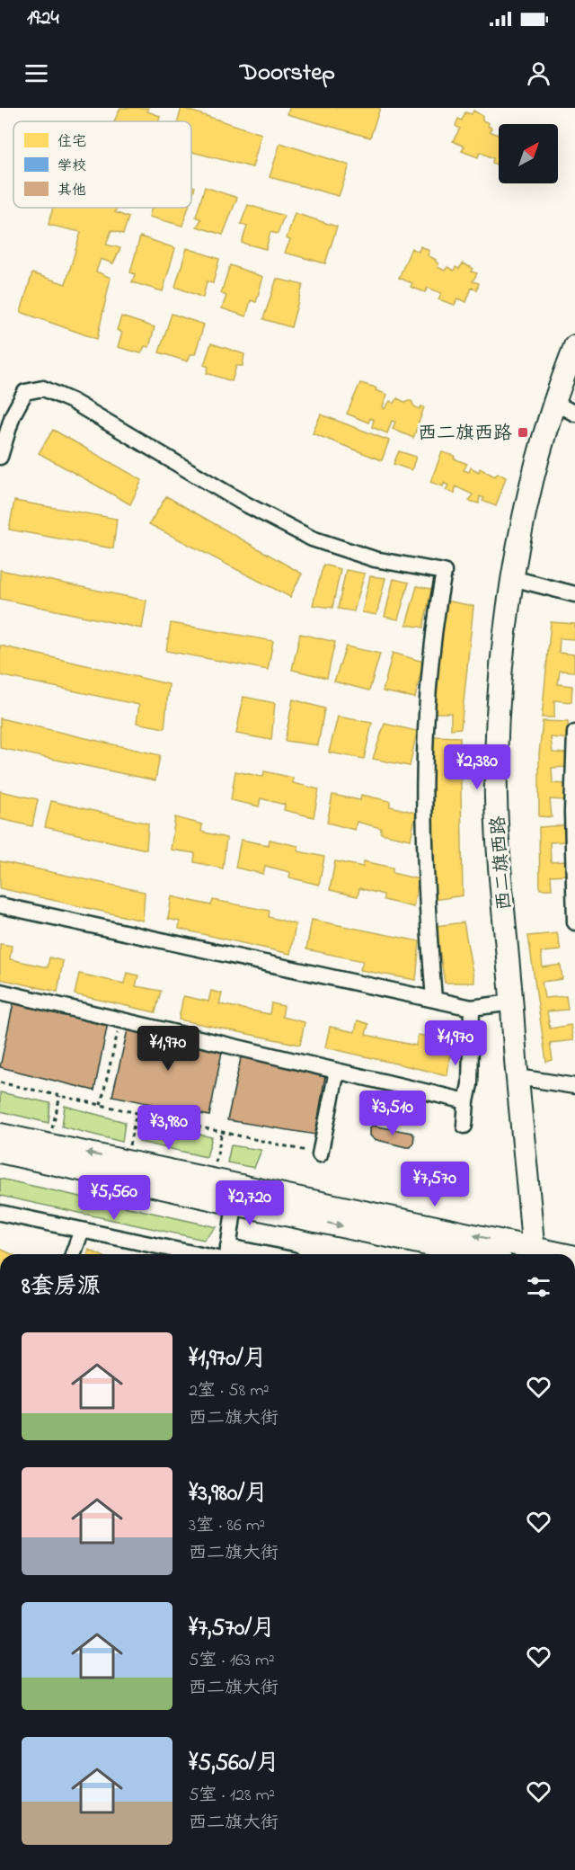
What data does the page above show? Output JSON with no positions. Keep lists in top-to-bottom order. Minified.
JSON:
{"streets":{"main road":["西二旗西路"]},"places":{"transit":["西二旗西路"]},"legend":["住宅","学校","其他"],"north":"top right","page":{"status":"19:24","header":"Doorstep","price":["¥2,380","¥1,970","¥1,970","¥3,510","¥3,980","¥7,570","¥5,560","¥2,720"],"heading":"8套房源","list":[{"name":"¥1,970/月","note":"2室 · 58 m² · 西二旗大街"},{"name":"¥3,980/月","note":"3室 · 86 m² · 西二旗大街"},{"name":"¥7,570/月","note":"5室 · 163 m² · 西二旗大街"},{"name":"¥5,560/月","note":"5室 · 128 m² · 西二旗大街"}]}}
